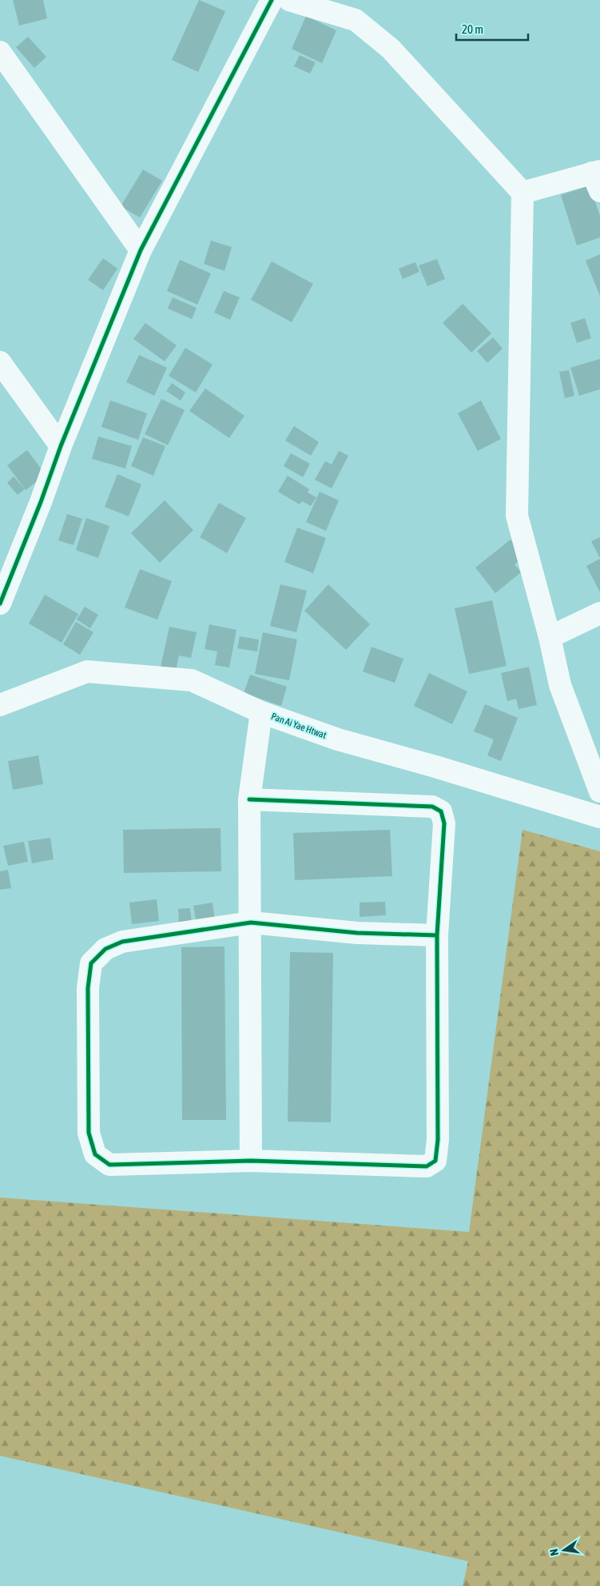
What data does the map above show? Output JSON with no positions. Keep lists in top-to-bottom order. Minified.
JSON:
{"streets":{"street":["Pan Ai Yae Htwat"]},"scale_bar":"20 m","north":"left"}
